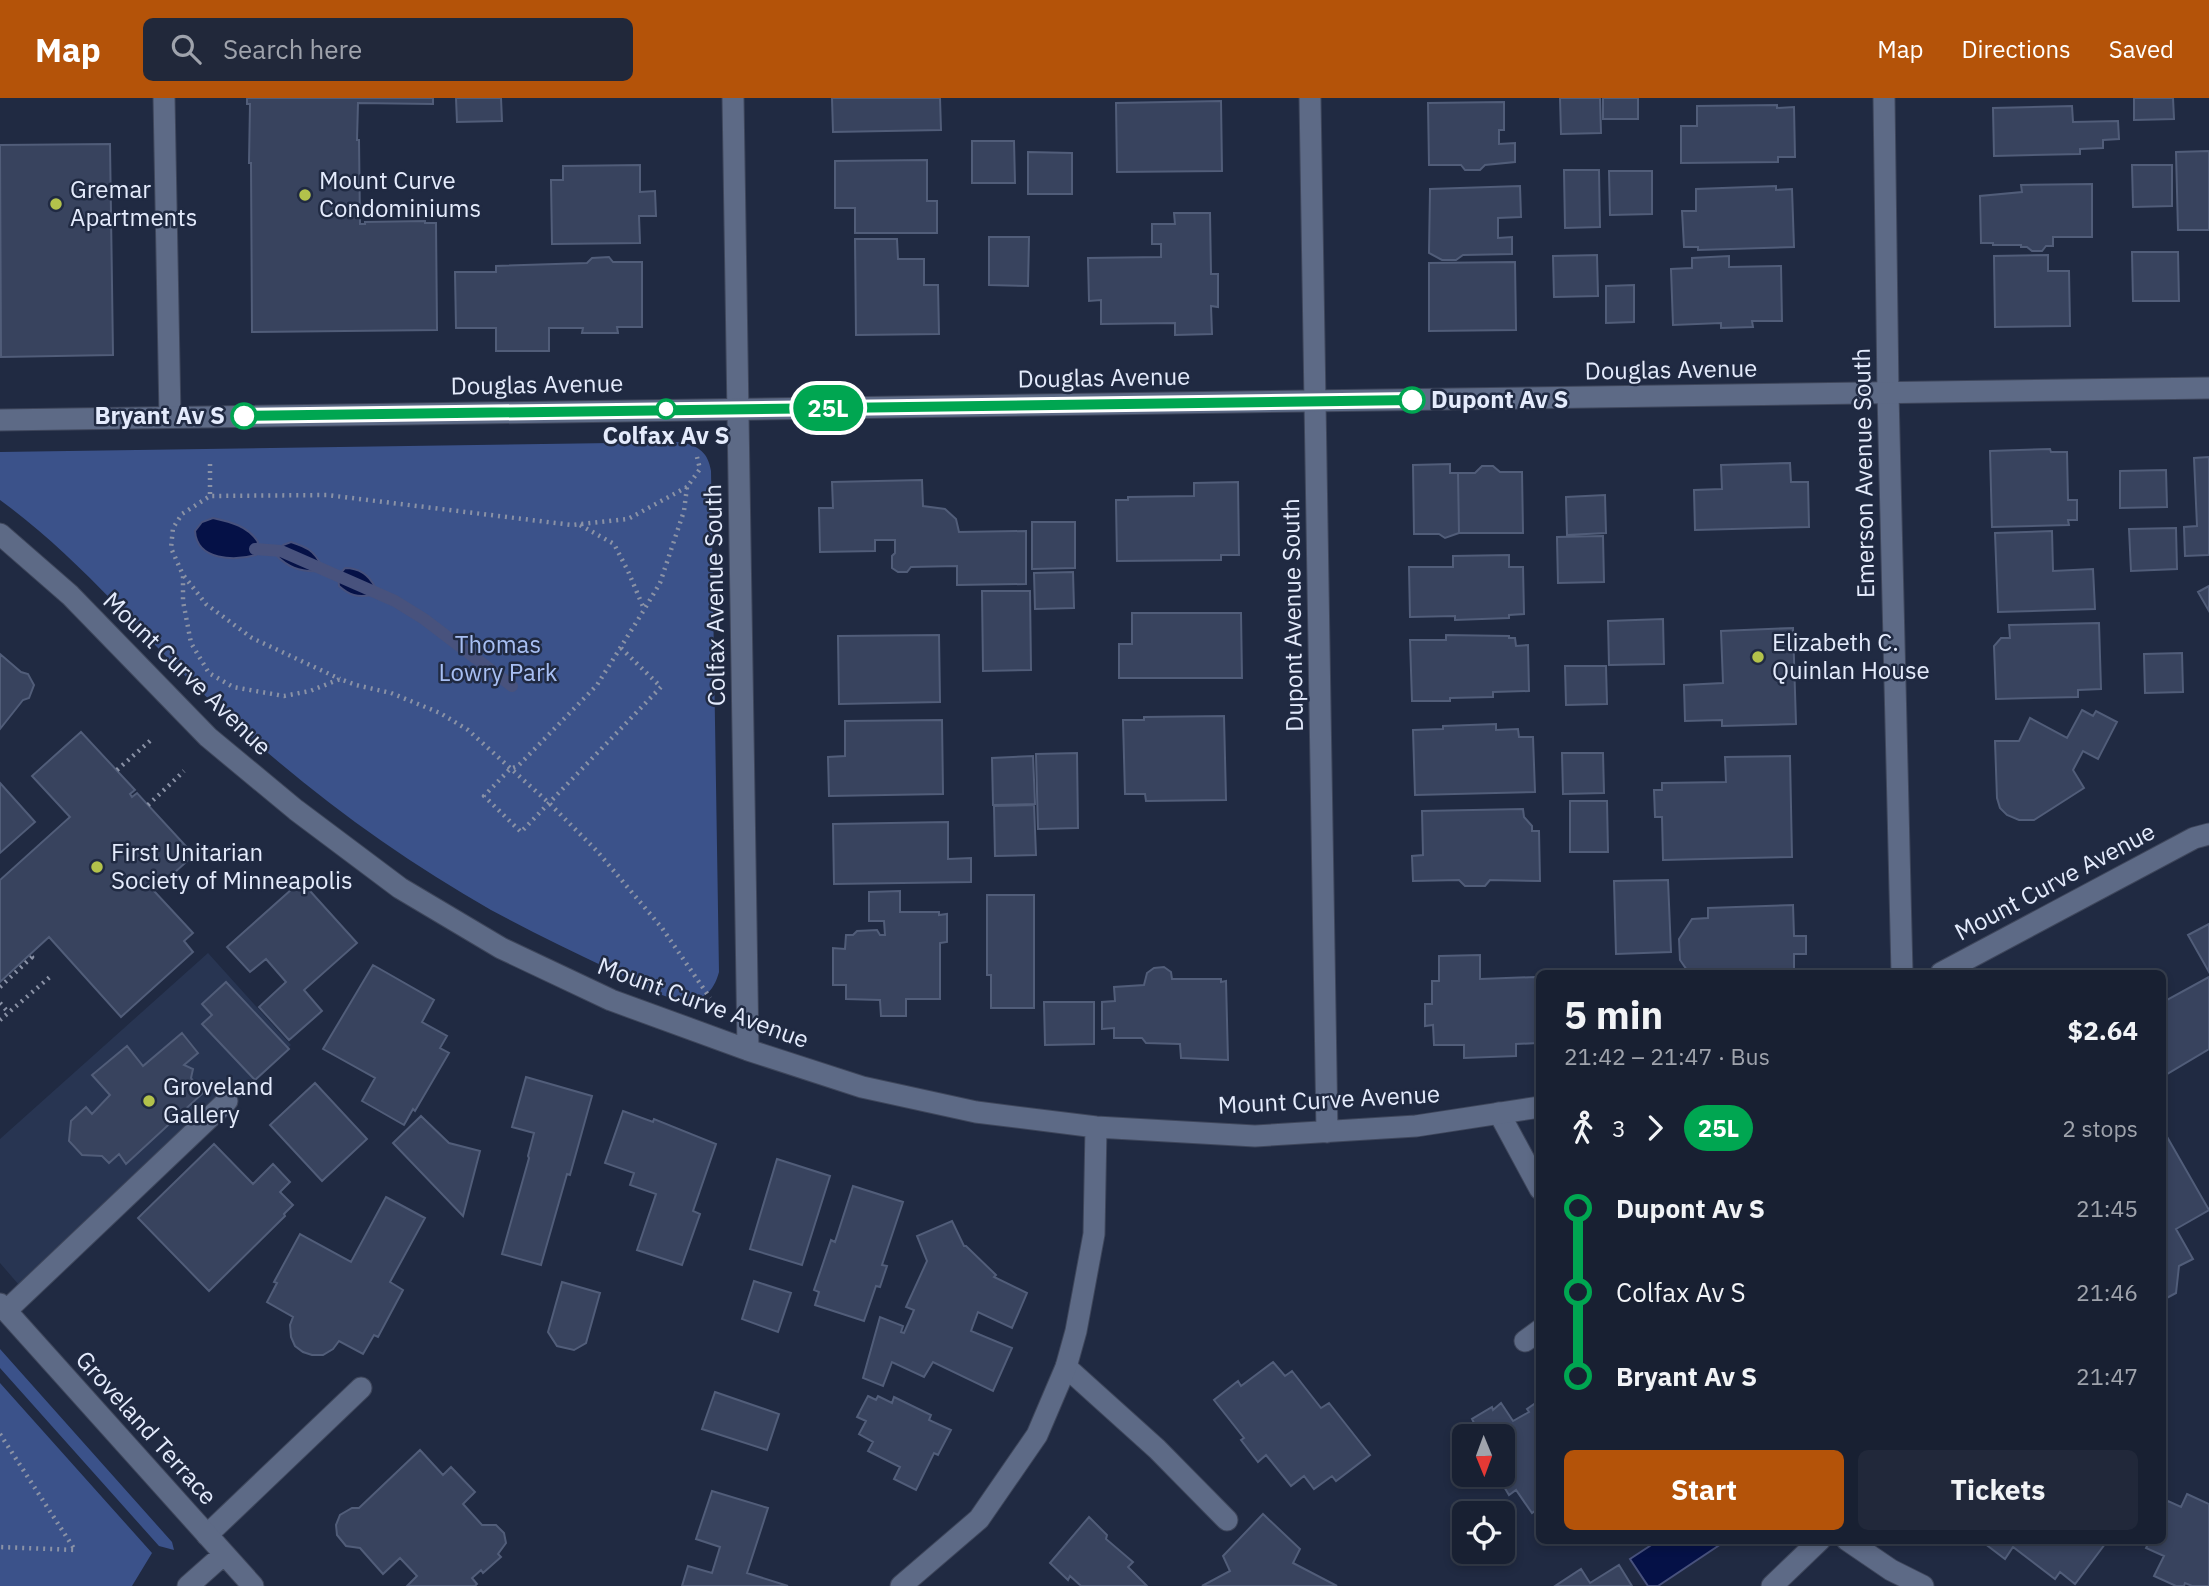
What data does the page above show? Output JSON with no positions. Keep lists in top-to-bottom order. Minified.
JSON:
{"streets":{"street":["Douglas Avenue","Emerson Avenue South","Colfax Avenue South","Dupont Avenue South","Mount Curve Avenue","Groveland Terrace"]},"crossings":[["Douglas Avenue","Emerson Avenue South"],["Douglas Avenue","Colfax Avenue South"],["Douglas Avenue","Dupont Avenue South"],["Colfax Avenue South","Mount Curve Avenue"],["Dupont Avenue South","Mount Curve Avenue"]],"parks":["Thomas Lowry Park"],"places":["Mount Curve Condominiums","Gremar Apartments","Dupont Av S","Colfax Av S","Bryant Av S","Elizabeth C. Quinlan House","First Unitarian Society of Minneapolis","Groveland Gallery"],"lines":["bus line 25L"],"north":"bottom","page":{"header":"Map","search":"Search here","nav":["Map","Directions","Saved"],"on_map":"25L","heading":["5 min","21:42 – 21:47 · Bus","$2.64"],"legs":["3","25L","2 stops"],"list":[{"name":"Dupont Av S","value":"21:45"},{"name":"Colfax Av S","value":"21:46"},{"name":"Bryant Av S","value":"21:47"}],"buttons":["Start","Tickets"]}}
